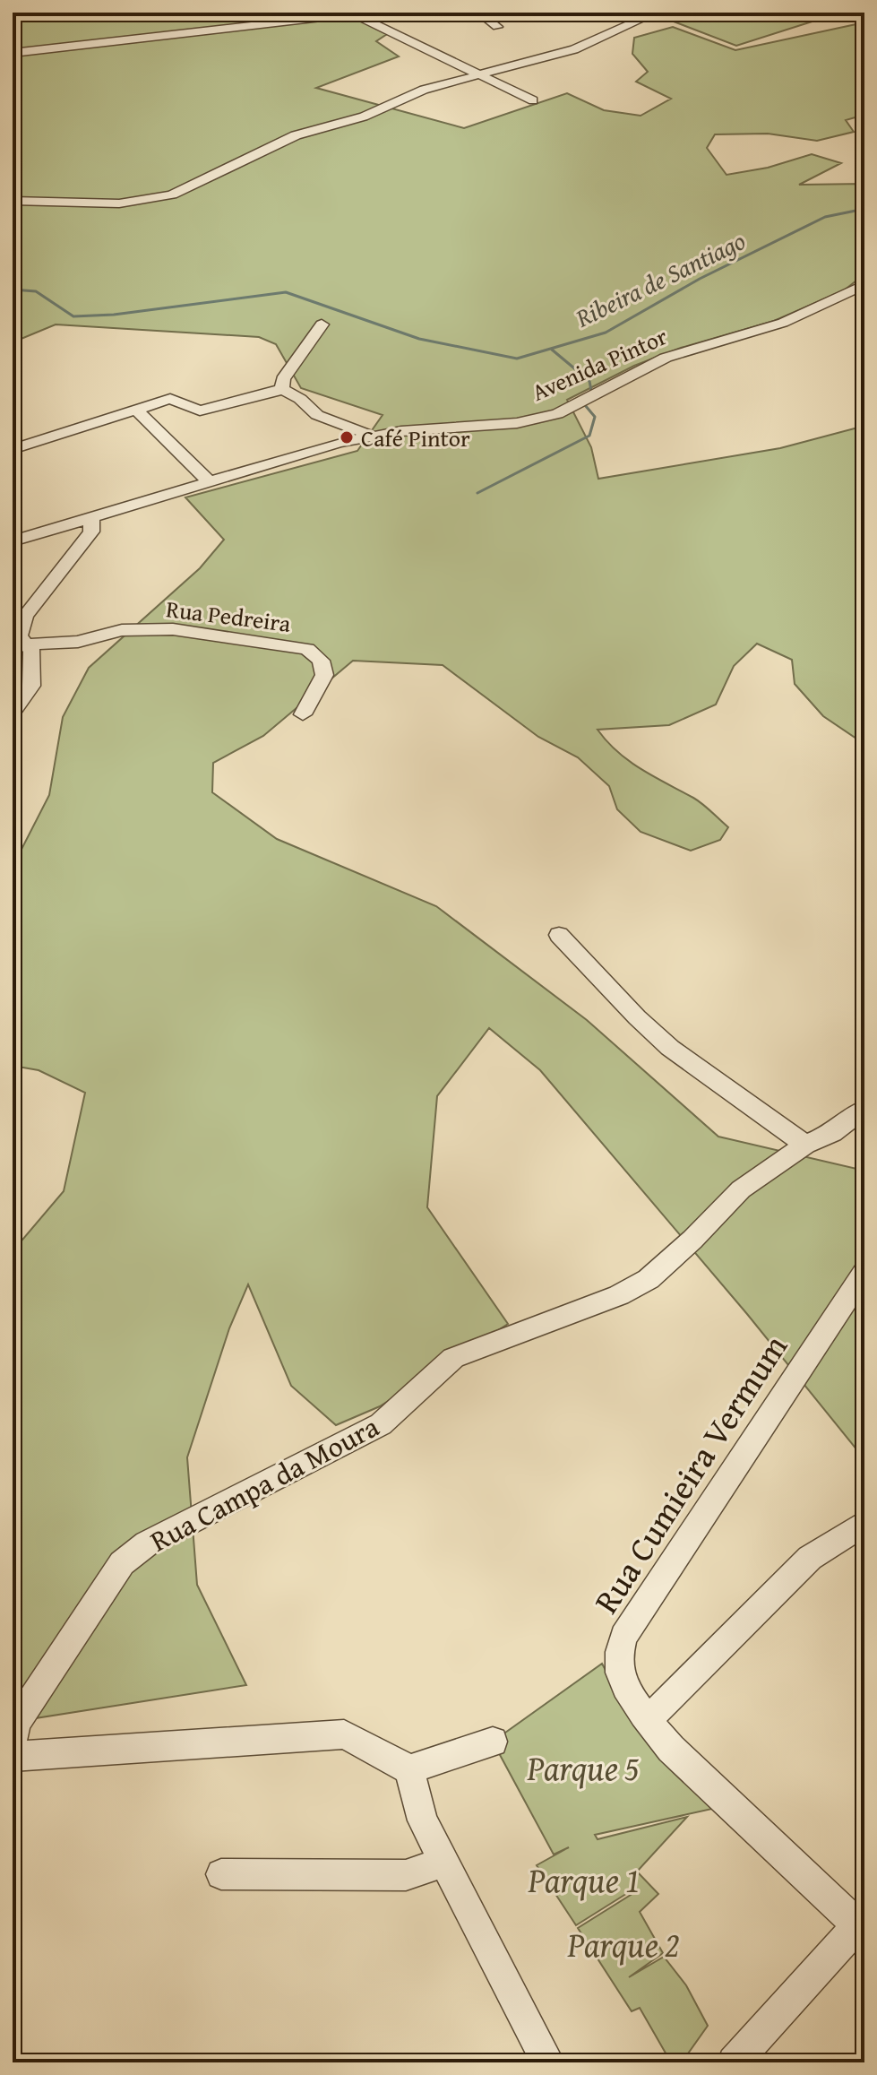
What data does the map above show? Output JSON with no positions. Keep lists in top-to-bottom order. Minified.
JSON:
{"streets":{"street":["Avenida Pintor","Rua Pedreira","Rua Cumieira Vermum","Rua Campa da Moura"]},"water":["Ribeira de Santiago"],"parks":["Parque 5","Parque 1","Parque 2"],"places":["Café Pintor"]}
